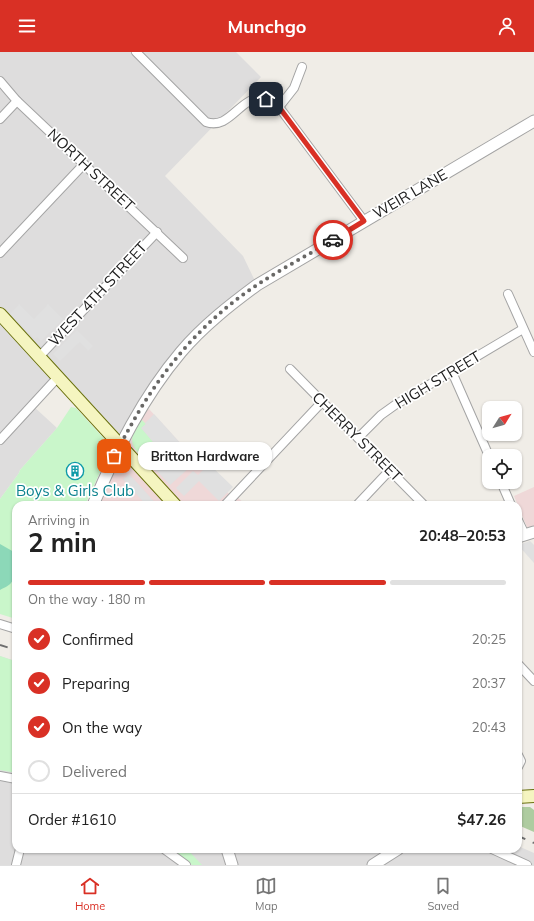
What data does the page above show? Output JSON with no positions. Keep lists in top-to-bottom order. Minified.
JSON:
{"streets":{"street":["NORTH STREET","WEIR LANE","WEST 4TH STREET","HIGH STREET","CHERRY STREET"]},"crossings":[["NORTH STREET","WEST 4TH STREET"],["HIGH STREET","CHERRY STREET"]],"places":{"other":["Britton Hardware"],"building":["Boys & Girls Club"]},"north":"top right","page":{"header":"Munchgo","bubble":"Britton Hardware","heading":["2 min","Arriving in","20:48–20:53"],"panel":["Order #1610","$47.26"],"bar":"On the way · 180 m","list":[["Confirmed","20:25"],["Preparing","20:37"],["On the way","20:43"],"Delivered"],"tabs":["Home","Map","Saved"]}}
